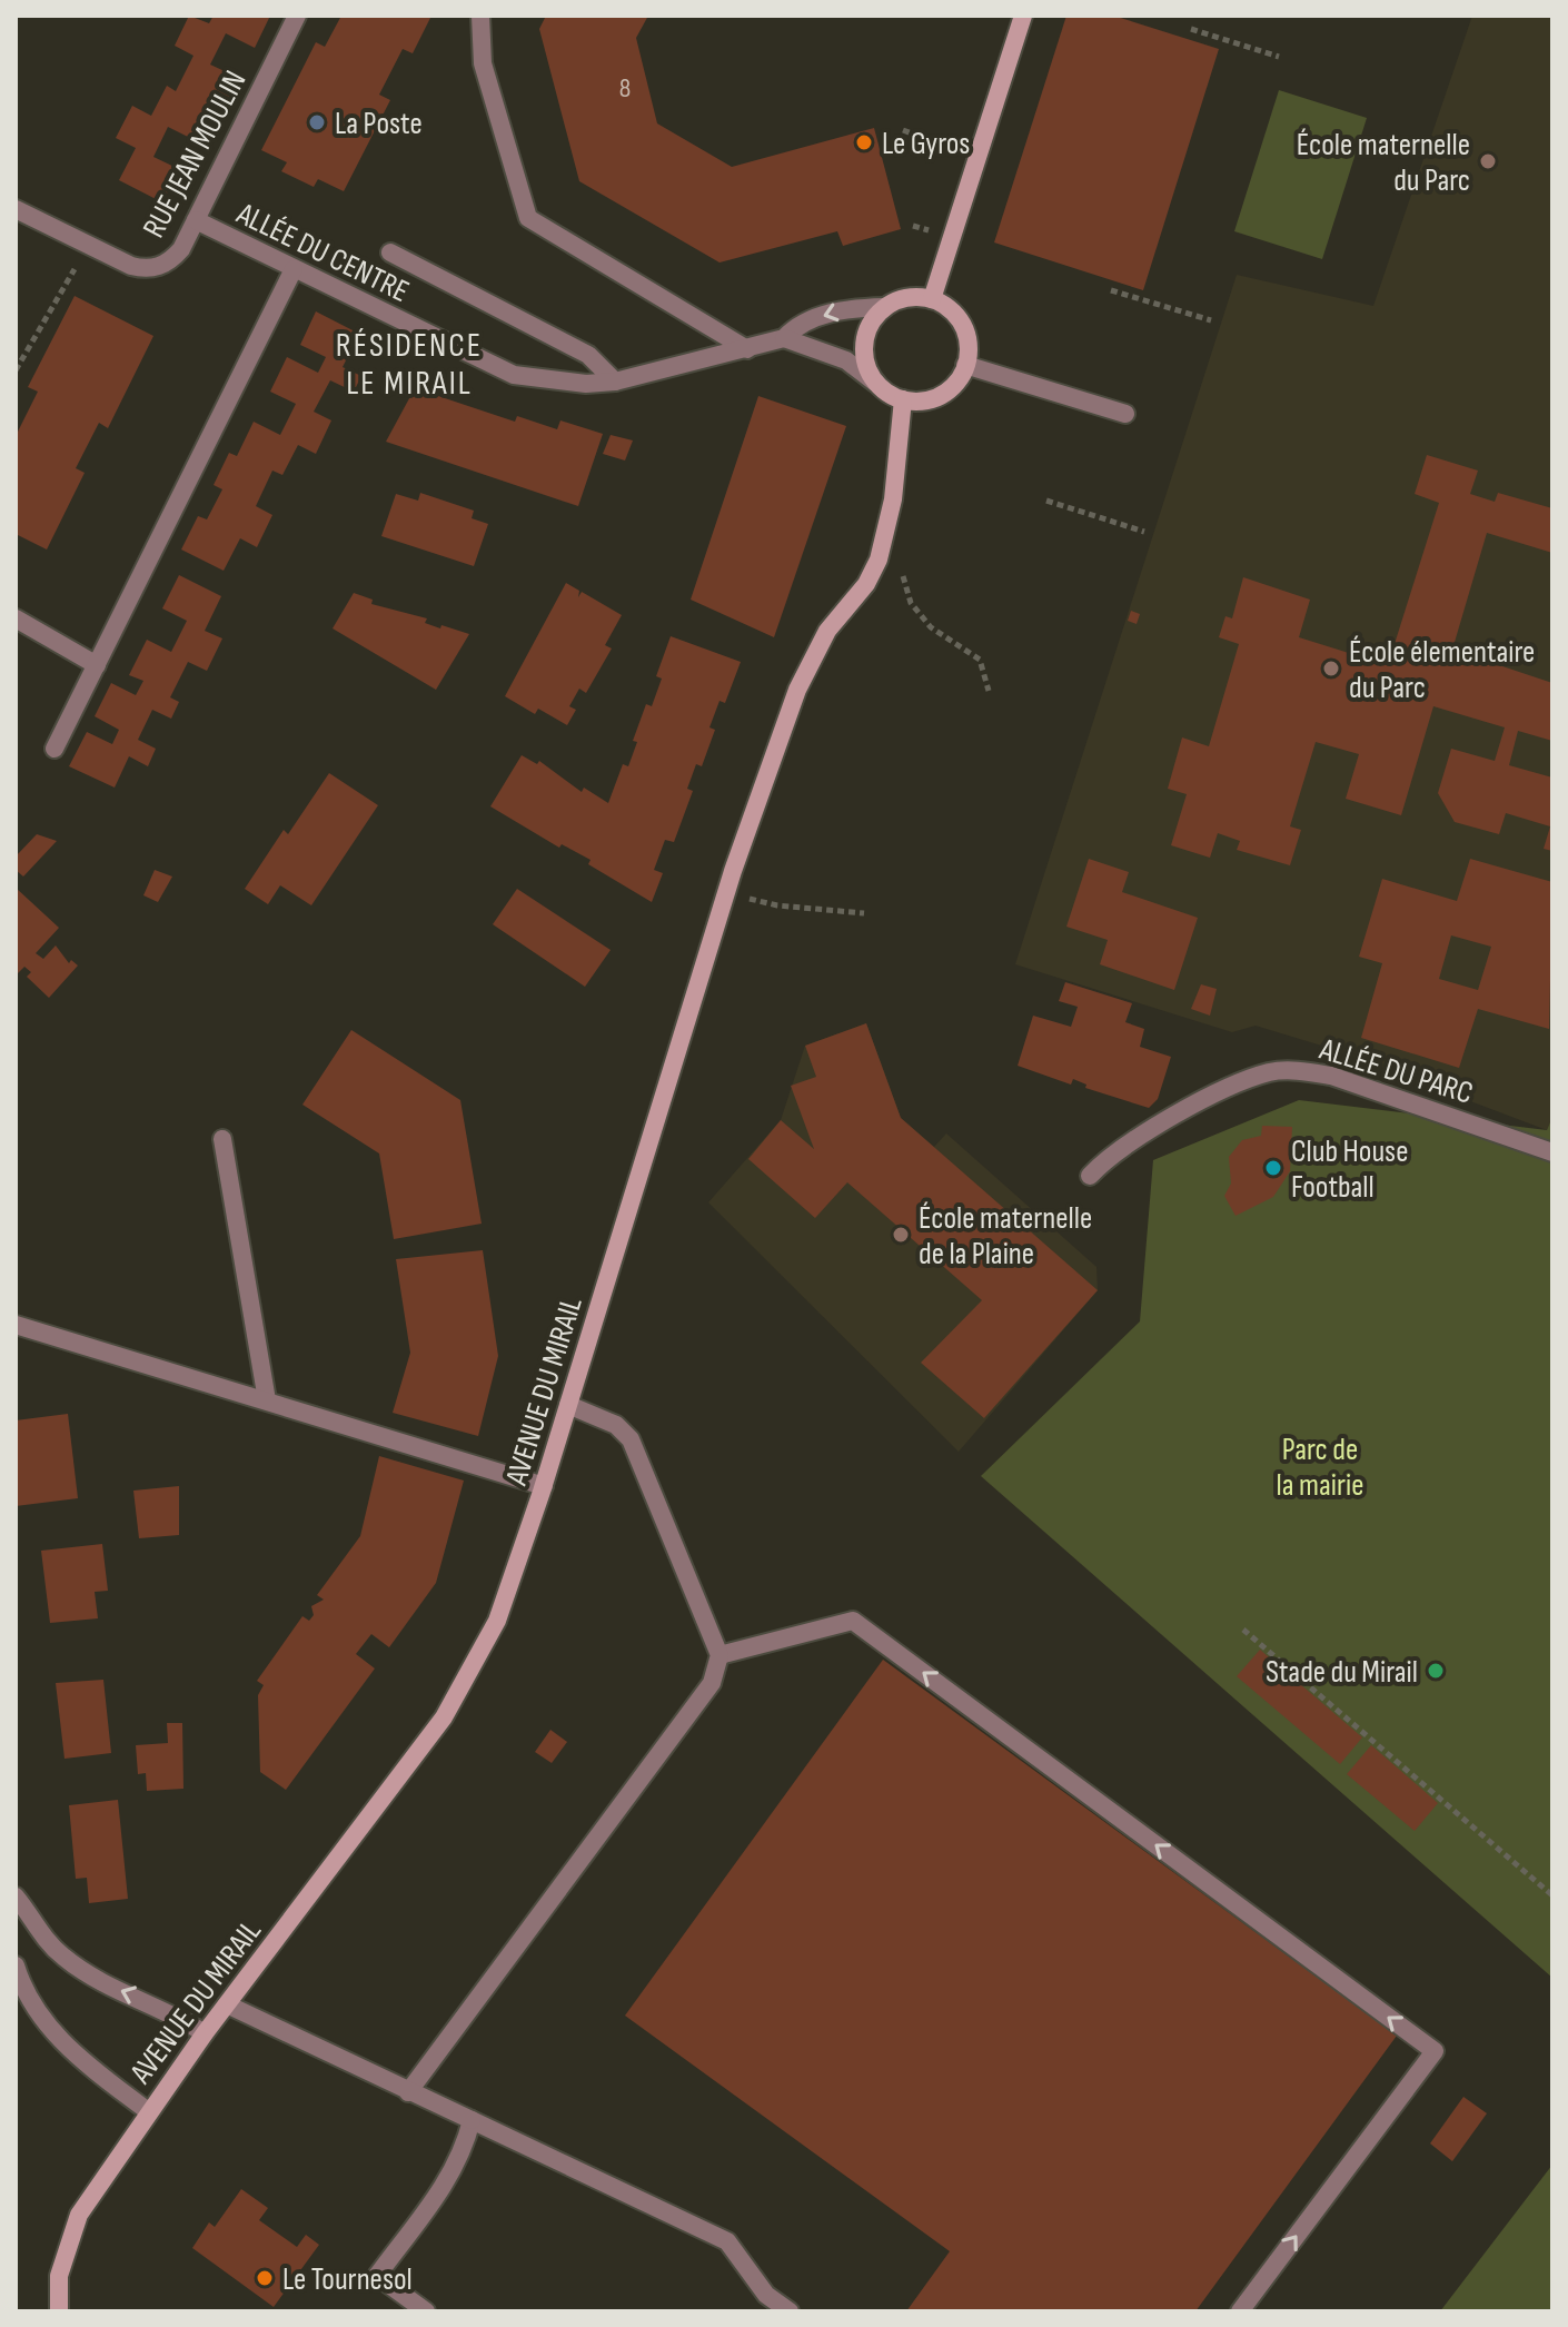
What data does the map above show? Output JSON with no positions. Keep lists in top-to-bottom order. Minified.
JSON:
{"streets":{"street":["RUE JEAN MOULIN","ALLÉE DU CENTRE","ALLÉE DU PARC","AVENUE DU MIRAIL"]},"crossings":[["RUE JEAN MOULIN","ALLÉE DU CENTRE"],["ALLÉE DU CENTRE","AVENUE DU MIRAIL"]],"districts":["RÉSIDENCE LE MIRAIL"],"parks":["Parc de la mairie"],"places":["La Poste","Le Gyros","École maternelle du Parc","École élementaire du Parc","Club House Football","École maternelle de la Plaine","Stade du Mirail","Le Tournesol"],"house_numbers":["8"]}
